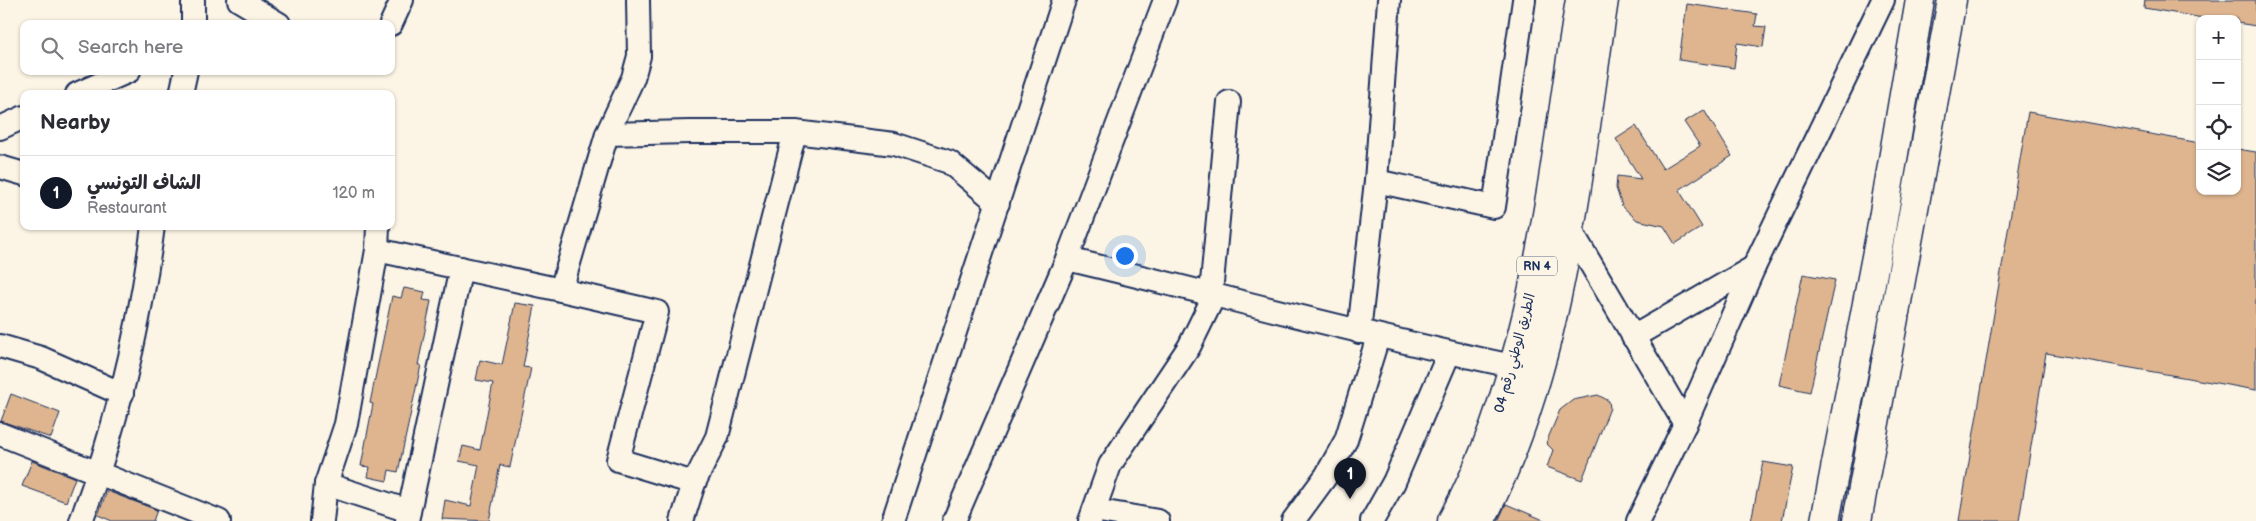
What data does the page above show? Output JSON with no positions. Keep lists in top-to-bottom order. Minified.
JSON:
{"streets":{"main road":["RN 4","الطريق الوطني رقم 04"]},"page":{"map_buttons":["+","−"],"search":"Search here","heading":"Nearby","list":[{"mark":"1","name":"الشاف التونسي","note":"Restaurant","value":"120 m"}],"pins":"1"}}
